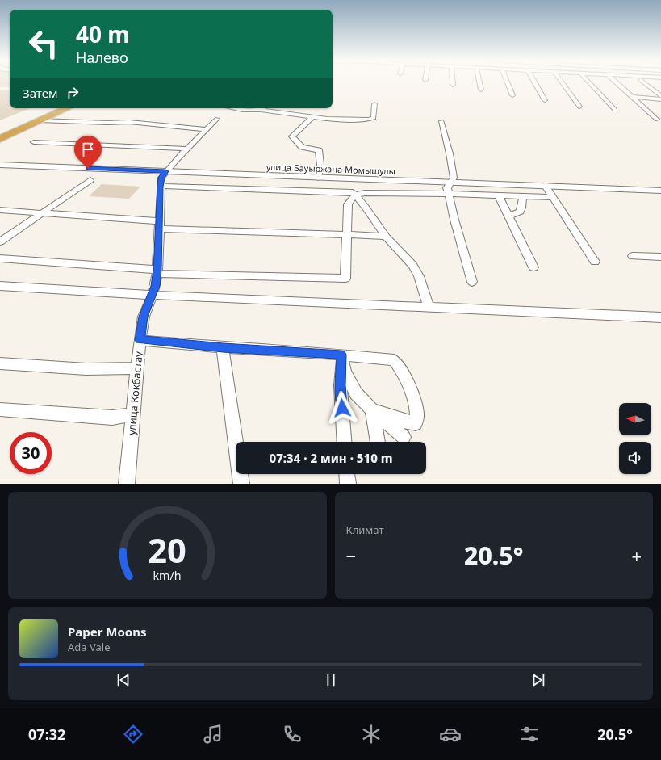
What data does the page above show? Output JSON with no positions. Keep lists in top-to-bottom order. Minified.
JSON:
{"streets":{"street":["улица Бауыржана Момышулы","улица Кокбастау"]},"crossings":[["улица Бауыржана Момышулы","улица Кокбастау"]],"north":"left","page":{"turn":["40 m","Налево"],"then":"Затем","limit":"30","trip":"07:34 · 2 мин · 510 m","tile":"Климат","heat":["−","20.5°","+"],"song":["Paper Moons","Ada Vale"],"tabs":["07:32","20.5°"],"gauge":["20","km/h"]}}
